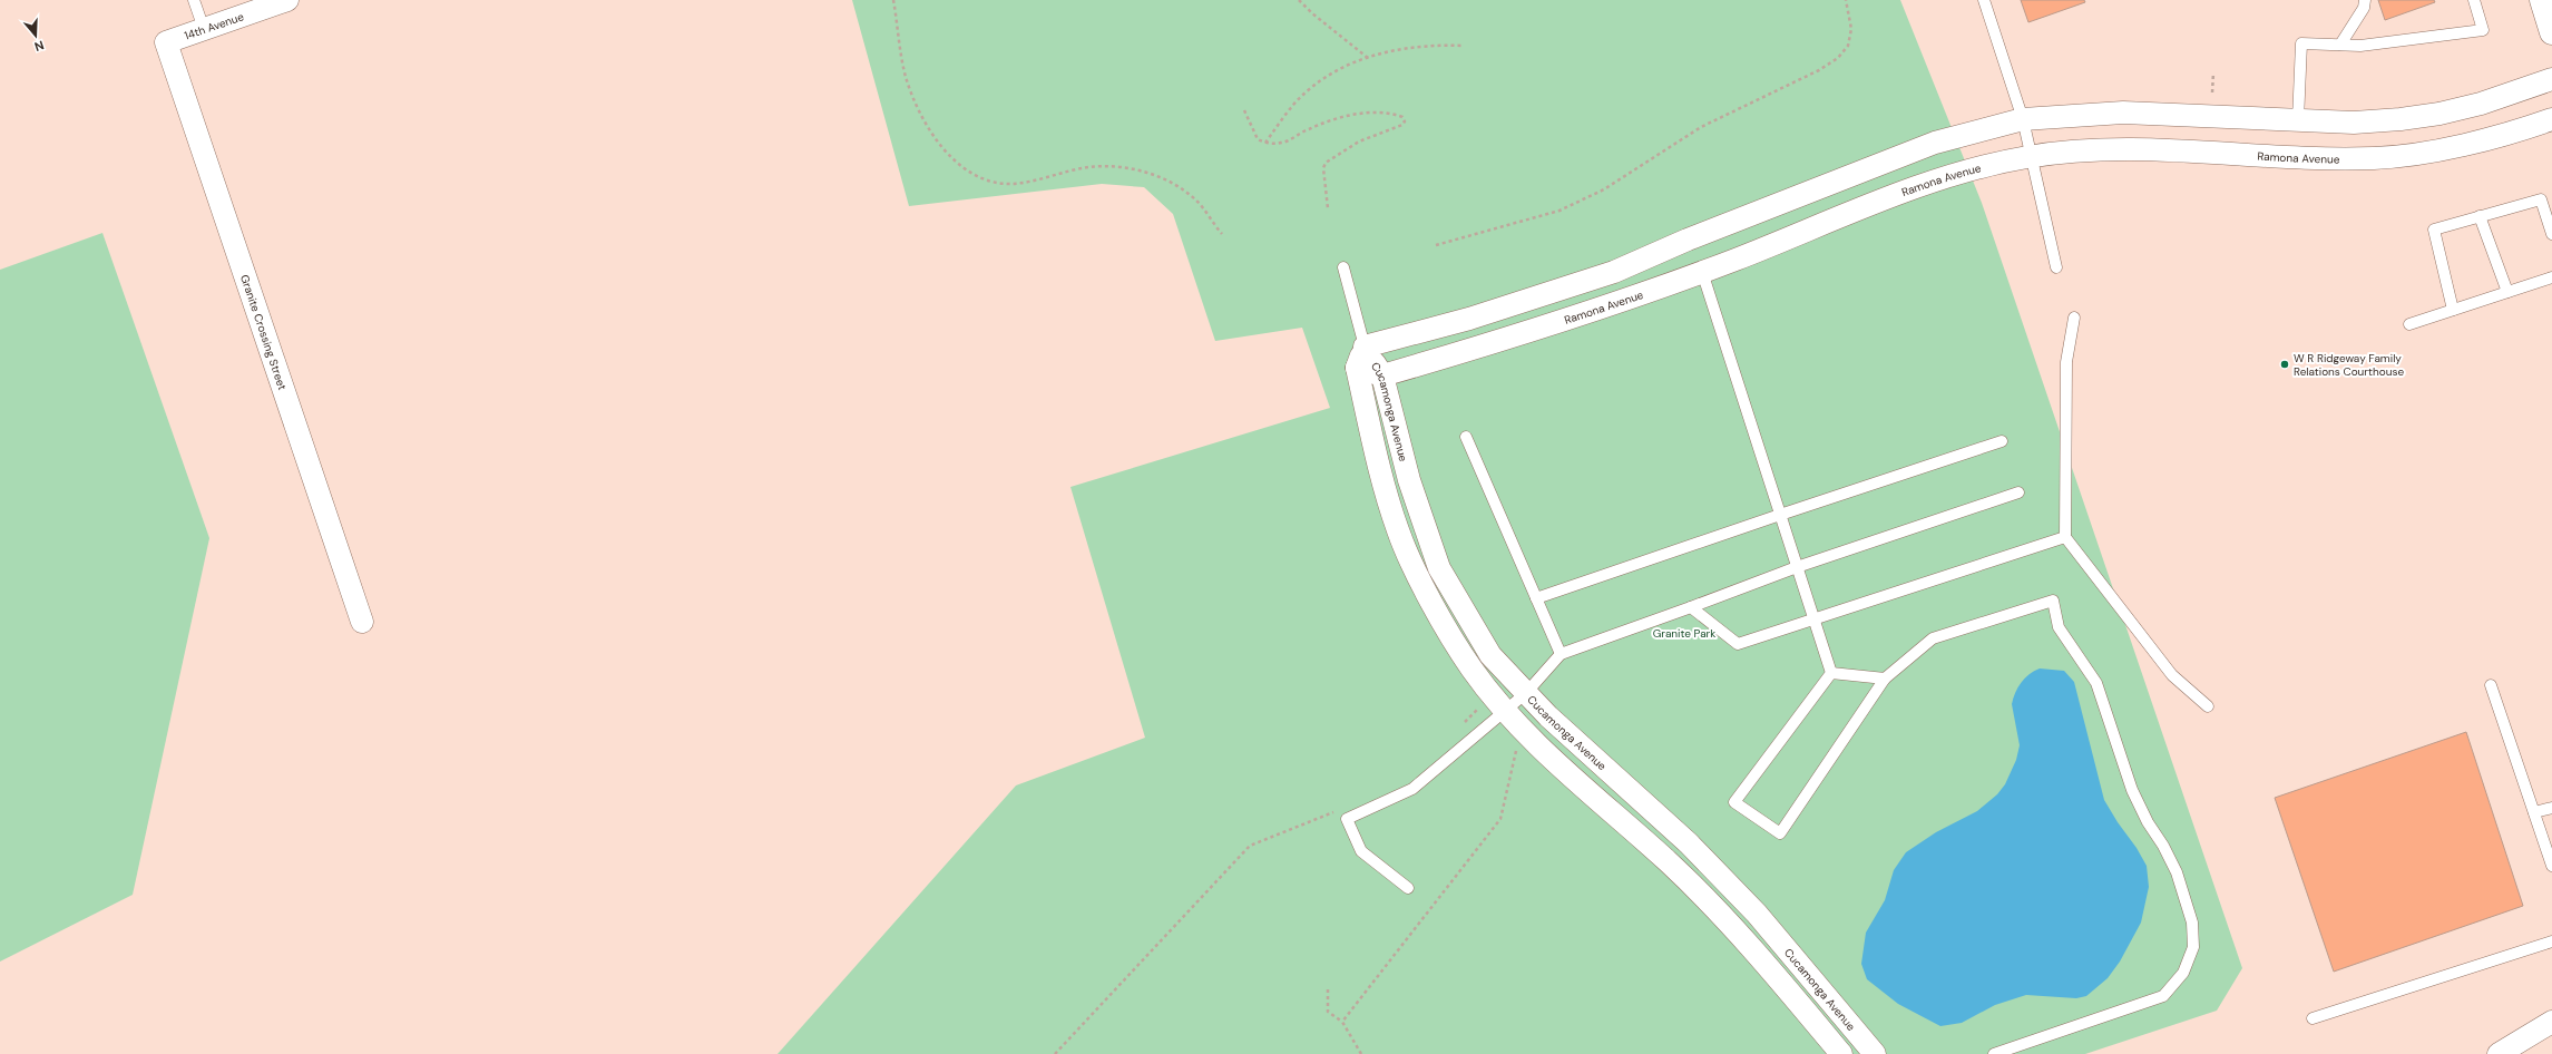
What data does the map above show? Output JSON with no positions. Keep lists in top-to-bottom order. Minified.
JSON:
{"streets":{"street":["14th Avenue","Ramona Avenue","Granite Crossing Street","Cucamonga Avenue"]},"crossings":[["14th Avenue","Granite Crossing Street"],["Ramona Avenue","Cucamonga Avenue"]],"parks":["Granite Park"],"places":["W R Ridgeway Family Relations Courthouse"],"north":"bottom"}
